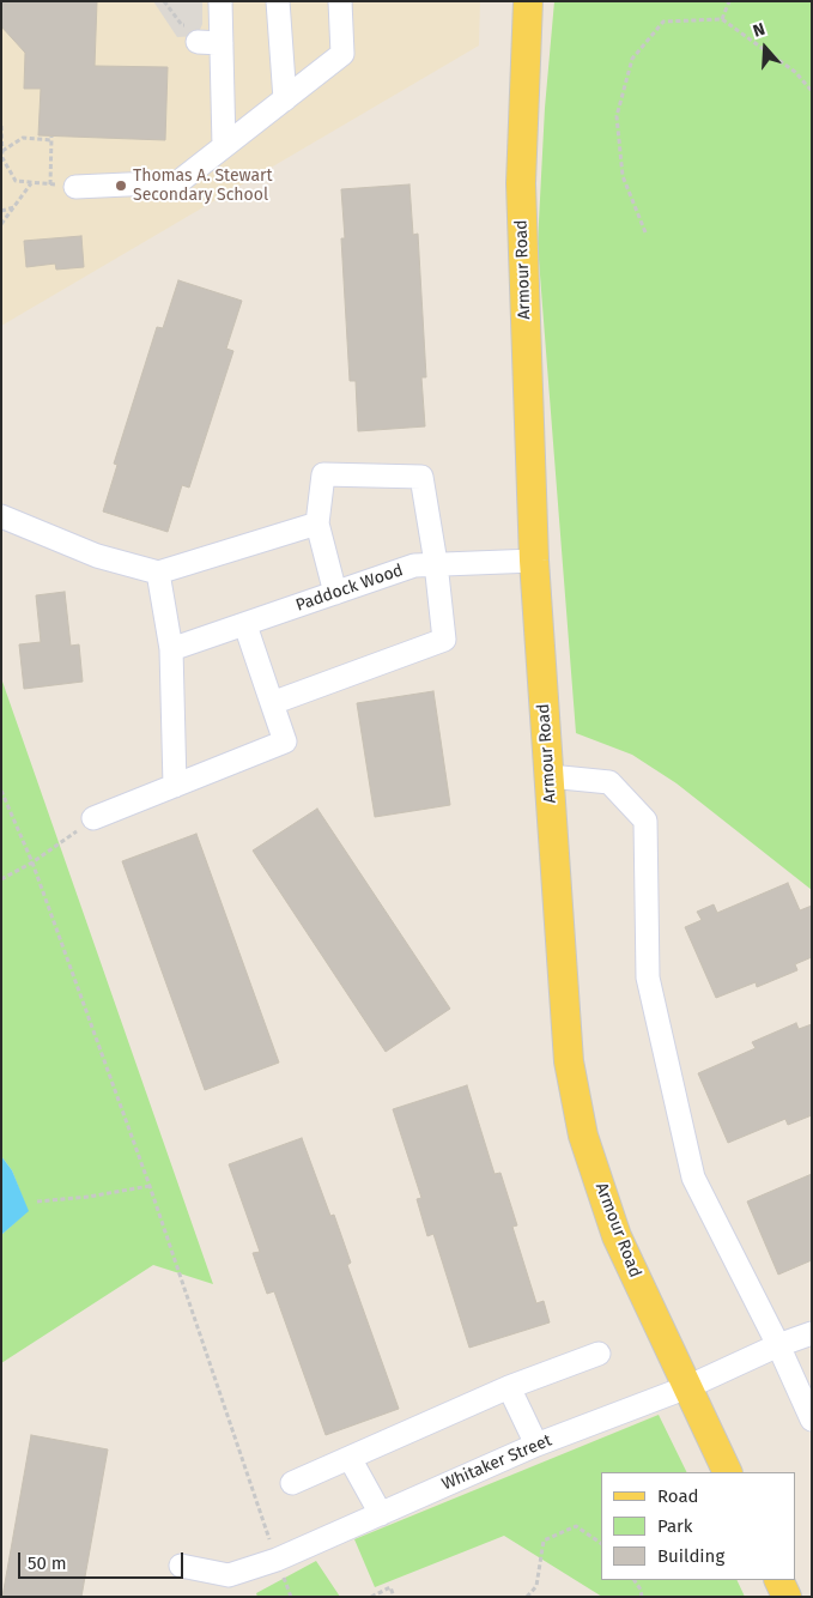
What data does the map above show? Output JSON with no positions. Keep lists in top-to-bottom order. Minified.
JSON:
{"streets":{"main road":["Armour Road"],"street":["Paddock Wood","Whitaker Street"]},"crossings":[["Armour Road","Paddock Wood"],["Armour Road","Whitaker Street"]],"places":["Thomas A. Stewart Secondary School"],"legend":["Road","Park","Building"],"scale_bar":"50 m","north":"top"}
